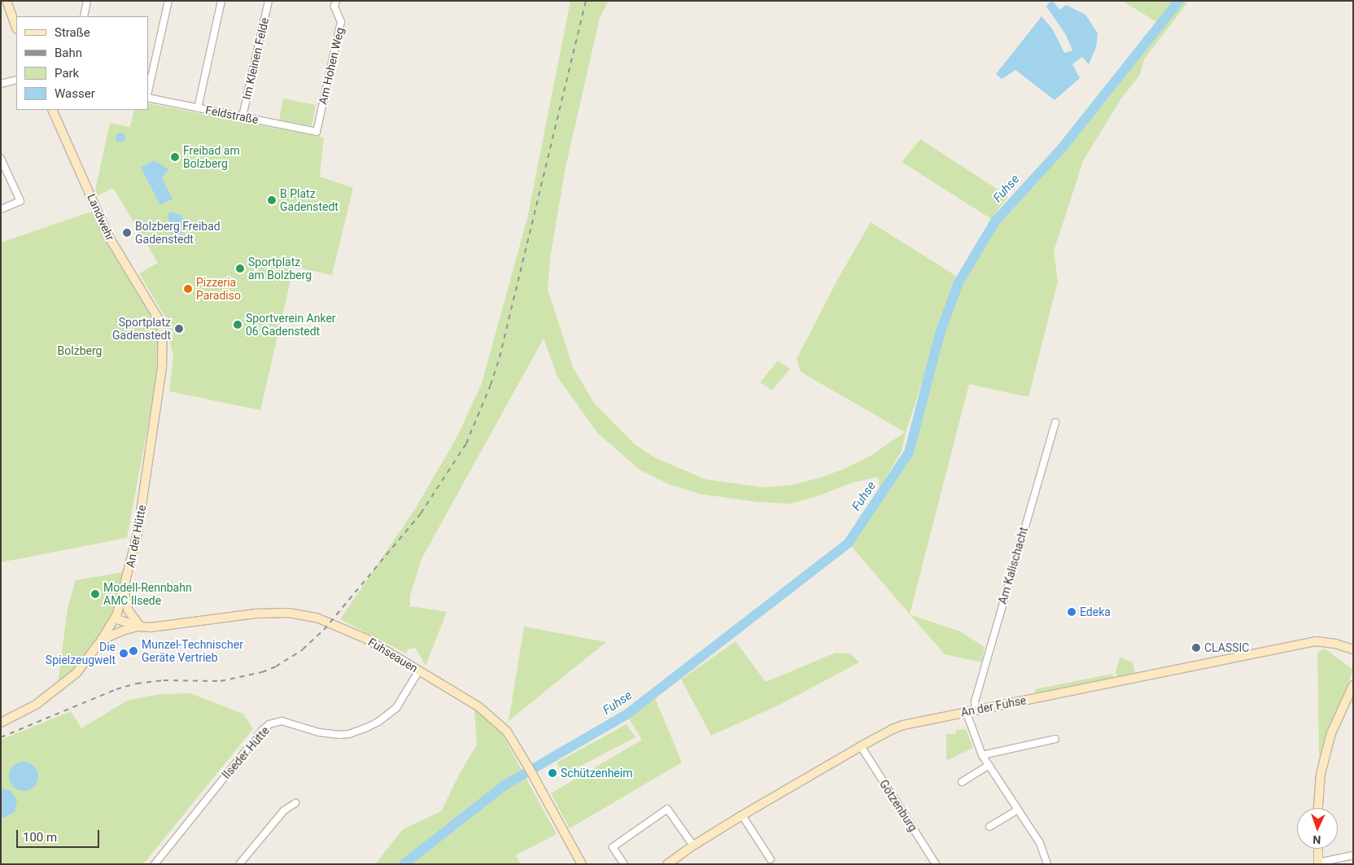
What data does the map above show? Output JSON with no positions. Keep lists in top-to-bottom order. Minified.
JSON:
{"streets":{"street":["Im Kleinen Felde","Am Hohen Weg","Feldstraße","Landwehr","An der Hütte","Am Kalischacht","Fuhseauen","An der Fuhse","Ilseder Hütte","Götzenburg"]},"crossings":[["Im Kleinen Felde","Feldstraße"],["Am Hohen Weg","Feldstraße"],["Landwehr","An der Hütte"],["An der Hütte","Fuhseauen"],["Am Kalischacht","An der Fuhse"],["Fuhseauen","Ilseder Hütte"],["An der Fuhse","Götzenburg"]],"water":["Fuhse"],"parks":["Bolzberg"],"places":["Freibad am Bolzberg","B Platz Gadenstedt","Bolzberg Freibad Gadenstedt","Sportplatz am Bolzberg","Pizzeria Paradiso","Sportverein Anker 06 Gadenstedt","Sportplatz Gadenstedt","Modell-Rennbahn AMC Ilsede","Edeka","CLASSIC","Munzel-Technischer Geräte Vertrieb","Die Spielzeugwelt","Schützenheim"],"legend":["Straße","Bahn","Park","Wasser"],"scale_bar":"100 m","north":"bottom"}
